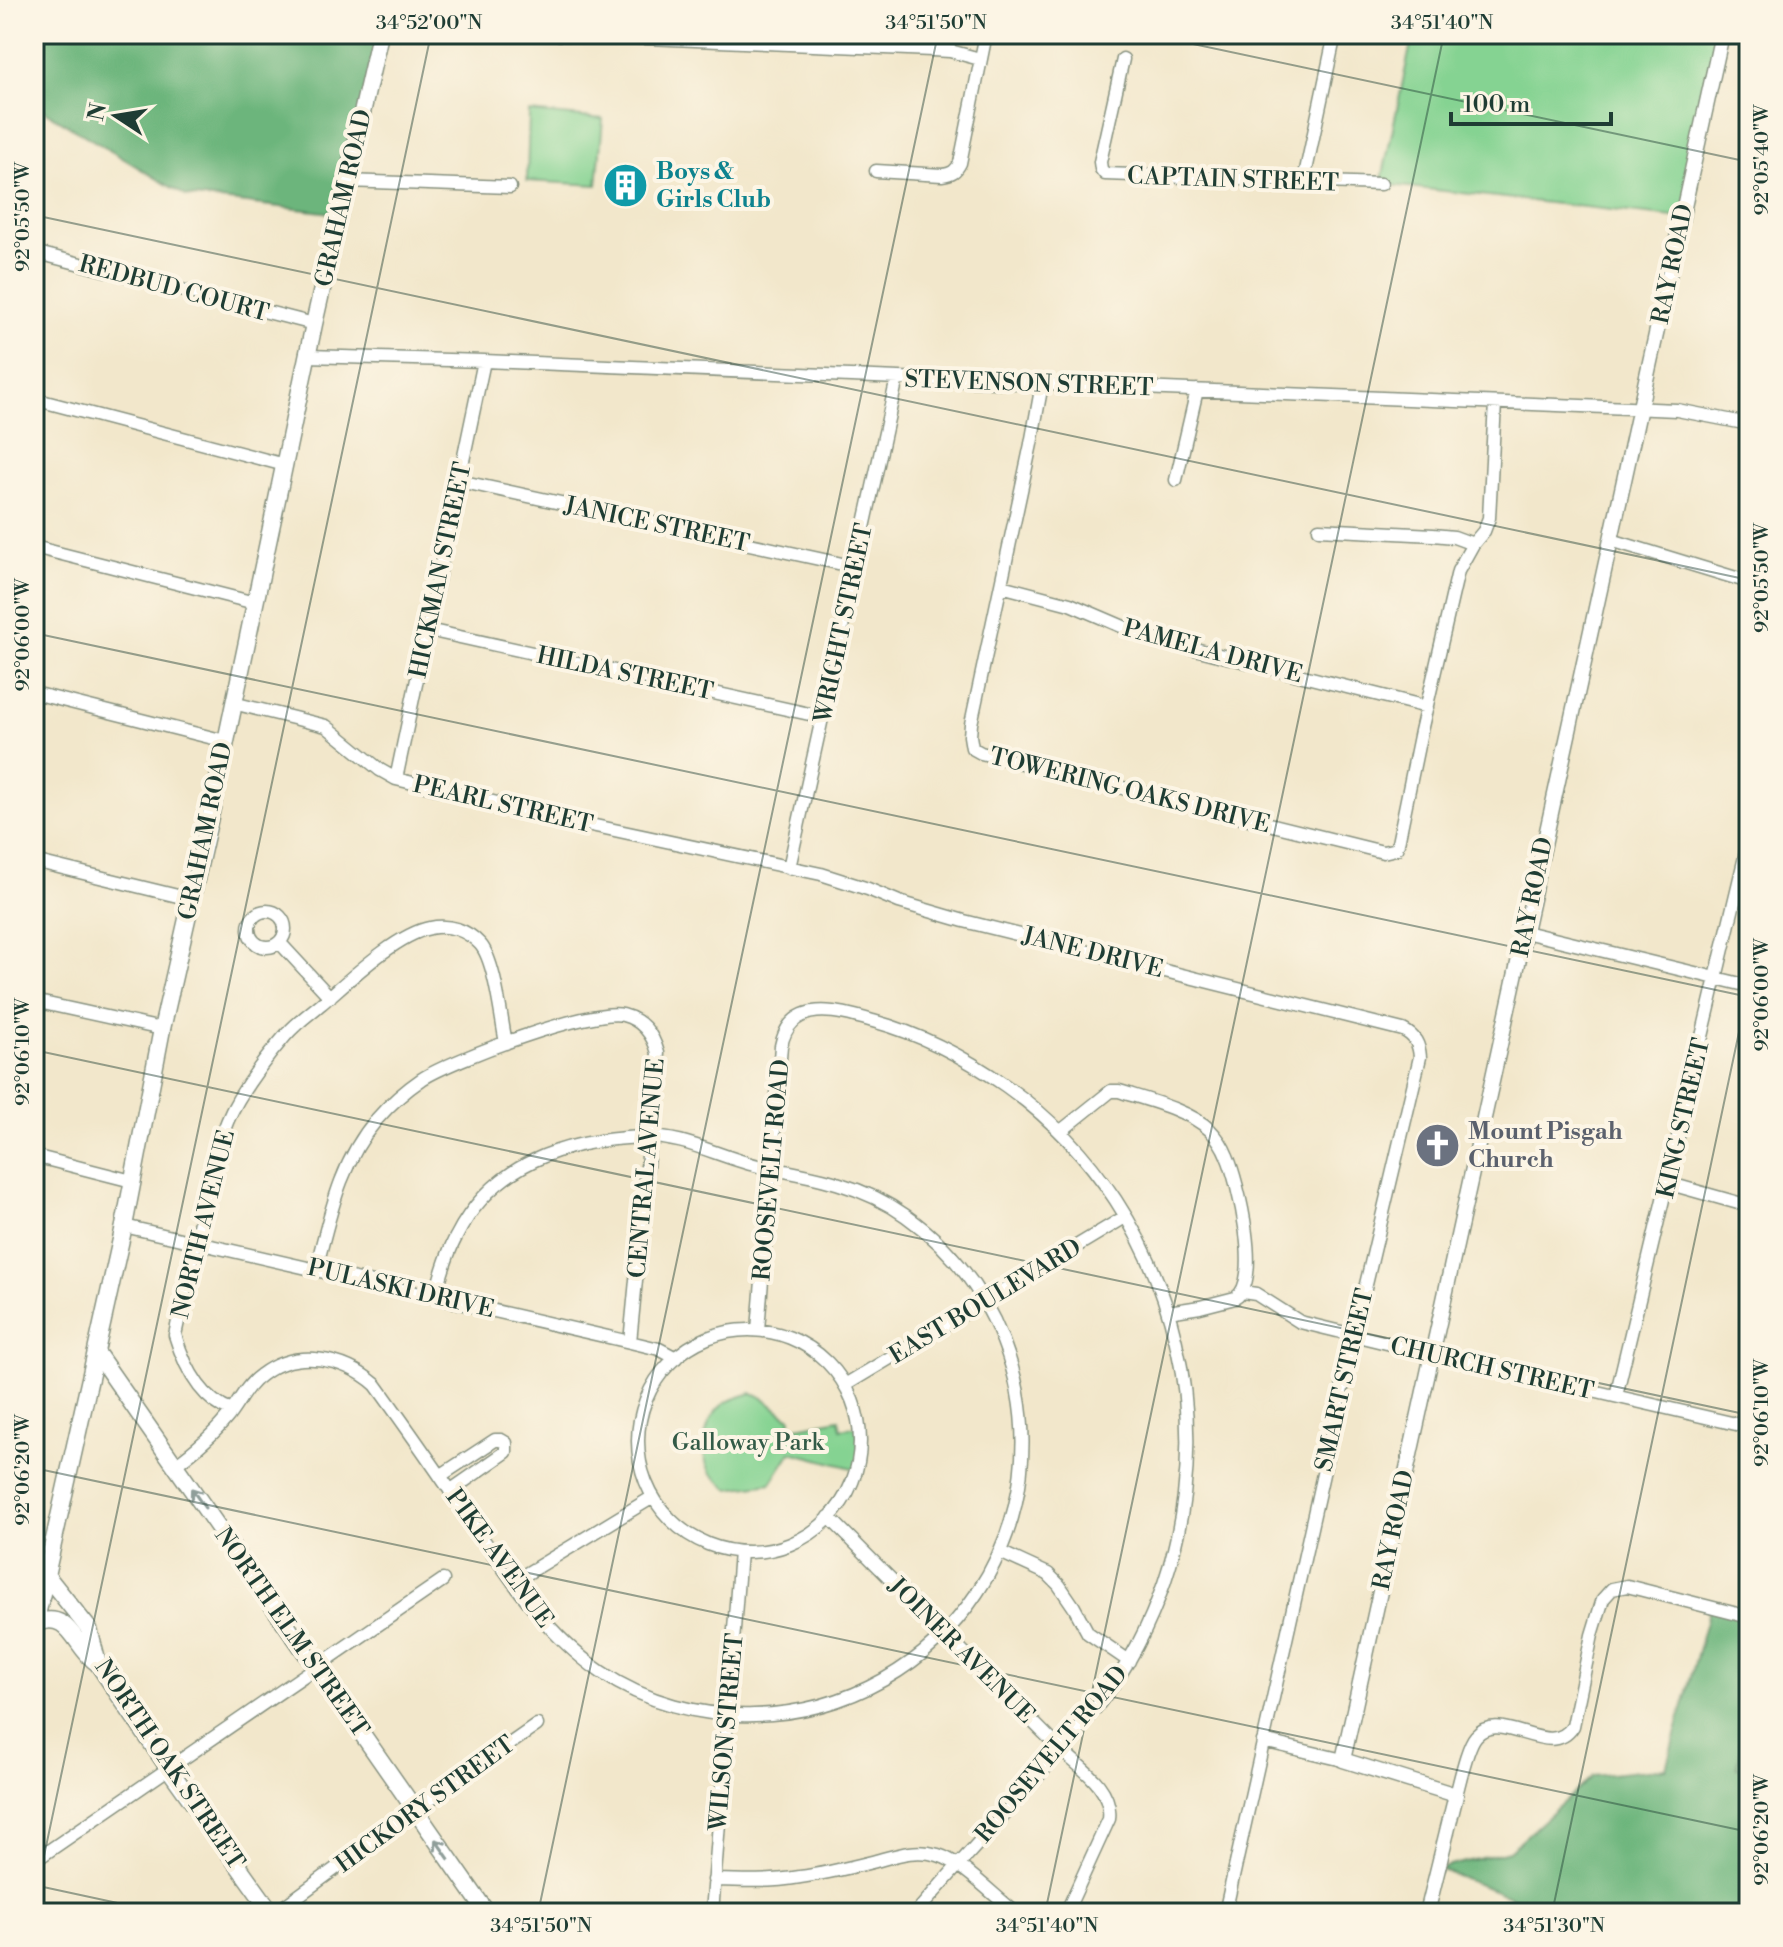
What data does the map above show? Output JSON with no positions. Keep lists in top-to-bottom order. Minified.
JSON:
{"streets":{"main road":["GRAHAM ROAD","NORTH ELM STREET","NORTH OAK STREET"],"street":["CAPTAIN STREET","RAY ROAD","REDBUD COURT","STEVENSON STREET","JANICE STREET","HICKMAN STREET","WRIGHT STREET","PAMELA DRIVE","HILDA STREET","TOWERING OAKS DRIVE","PEARL STREET","JANE DRIVE","KING STREET","CENTRAL AVENUE","ROOSEVELT ROAD","NORTH AVENUE","PULASKI DRIVE","EAST BOULEVARD","CHURCH STREET","SMART STREET","PIKE AVENUE","JOINER AVENUE","WILSON STREET","HICKORY STREET"]},"crossings":[["GRAHAM ROAD","REDBUD COURT"],["GRAHAM ROAD","STEVENSON STREET"],["GRAHAM ROAD","PEARL STREET"],["GRAHAM ROAD","PULASKI DRIVE"],["GRAHAM ROAD","NORTH ELM STREET"],["GRAHAM ROAD","NORTH OAK STREET"],["RAY ROAD","STEVENSON STREET"],["RAY ROAD","CHURCH STREET"],["STEVENSON STREET","HICKMAN STREET"],["STEVENSON STREET","WRIGHT STREET"],["STEVENSON STREET","TOWERING OAKS DRIVE"],["JANICE STREET","HICKMAN STREET"],["JANICE STREET","WRIGHT STREET"],["HICKMAN STREET","HILDA STREET"],["HICKMAN STREET","PEARL STREET"],["WRIGHT STREET","HILDA STREET"],["WRIGHT STREET","PEARL STREET"],["WRIGHT STREET","JANE DRIVE"],["PAMELA DRIVE","TOWERING OAKS DRIVE"],["PEARL STREET","JANE DRIVE"],["JANE DRIVE","SMART STREET"],["KING STREET","CHURCH STREET"],["CENTRAL AVENUE","NORTH AVENUE"],["CENTRAL AVENUE","PULASKI DRIVE"],["CENTRAL AVENUE","PIKE AVENUE"],["ROOSEVELT ROAD","PULASKI DRIVE"],["ROOSEVELT ROAD","EAST BOULEVARD"],["ROOSEVELT ROAD","PIKE AVENUE"],["ROOSEVELT ROAD","JOINER AVENUE"],["ROOSEVELT ROAD","WILSON STREET"],["NORTH AVENUE","PULASKI DRIVE"],["NORTH AVENUE","PIKE AVENUE"],["PULASKI DRIVE","EAST BOULEVARD"],["PULASKI DRIVE","PIKE AVENUE"],["PULASKI DRIVE","JOINER AVENUE"],["PULASKI DRIVE","WILSON STREET"],["EAST BOULEVARD","PIKE AVENUE"],["EAST BOULEVARD","JOINER AVENUE"],["EAST BOULEVARD","WILSON STREET"],["CHURCH STREET","SMART STREET"],["PIKE AVENUE","NORTH ELM STREET"],["PIKE AVENUE","JOINER AVENUE"],["PIKE AVENUE","WILSON STREET"],["NORTH ELM STREET","HICKORY STREET"],["JOINER AVENUE","WILSON STREET"],["NORTH OAK STREET","HICKORY STREET"]],"one_way":["NORTH ELM STREET"],"parks":["Galloway Park"],"places":{"building":["Boys & Girls Club"],"church":["Mount Pisgah Church"]},"scale_bar":"100 m","north":"left","coordinates":["34°52'00\"N","34°51'50\"N","34°51'40\"N","92°05'40\"W","92°05'50\"W","92°06'00\"W","92°06'10\"W","92°06'20\"W","34°51'30\"N"]}
